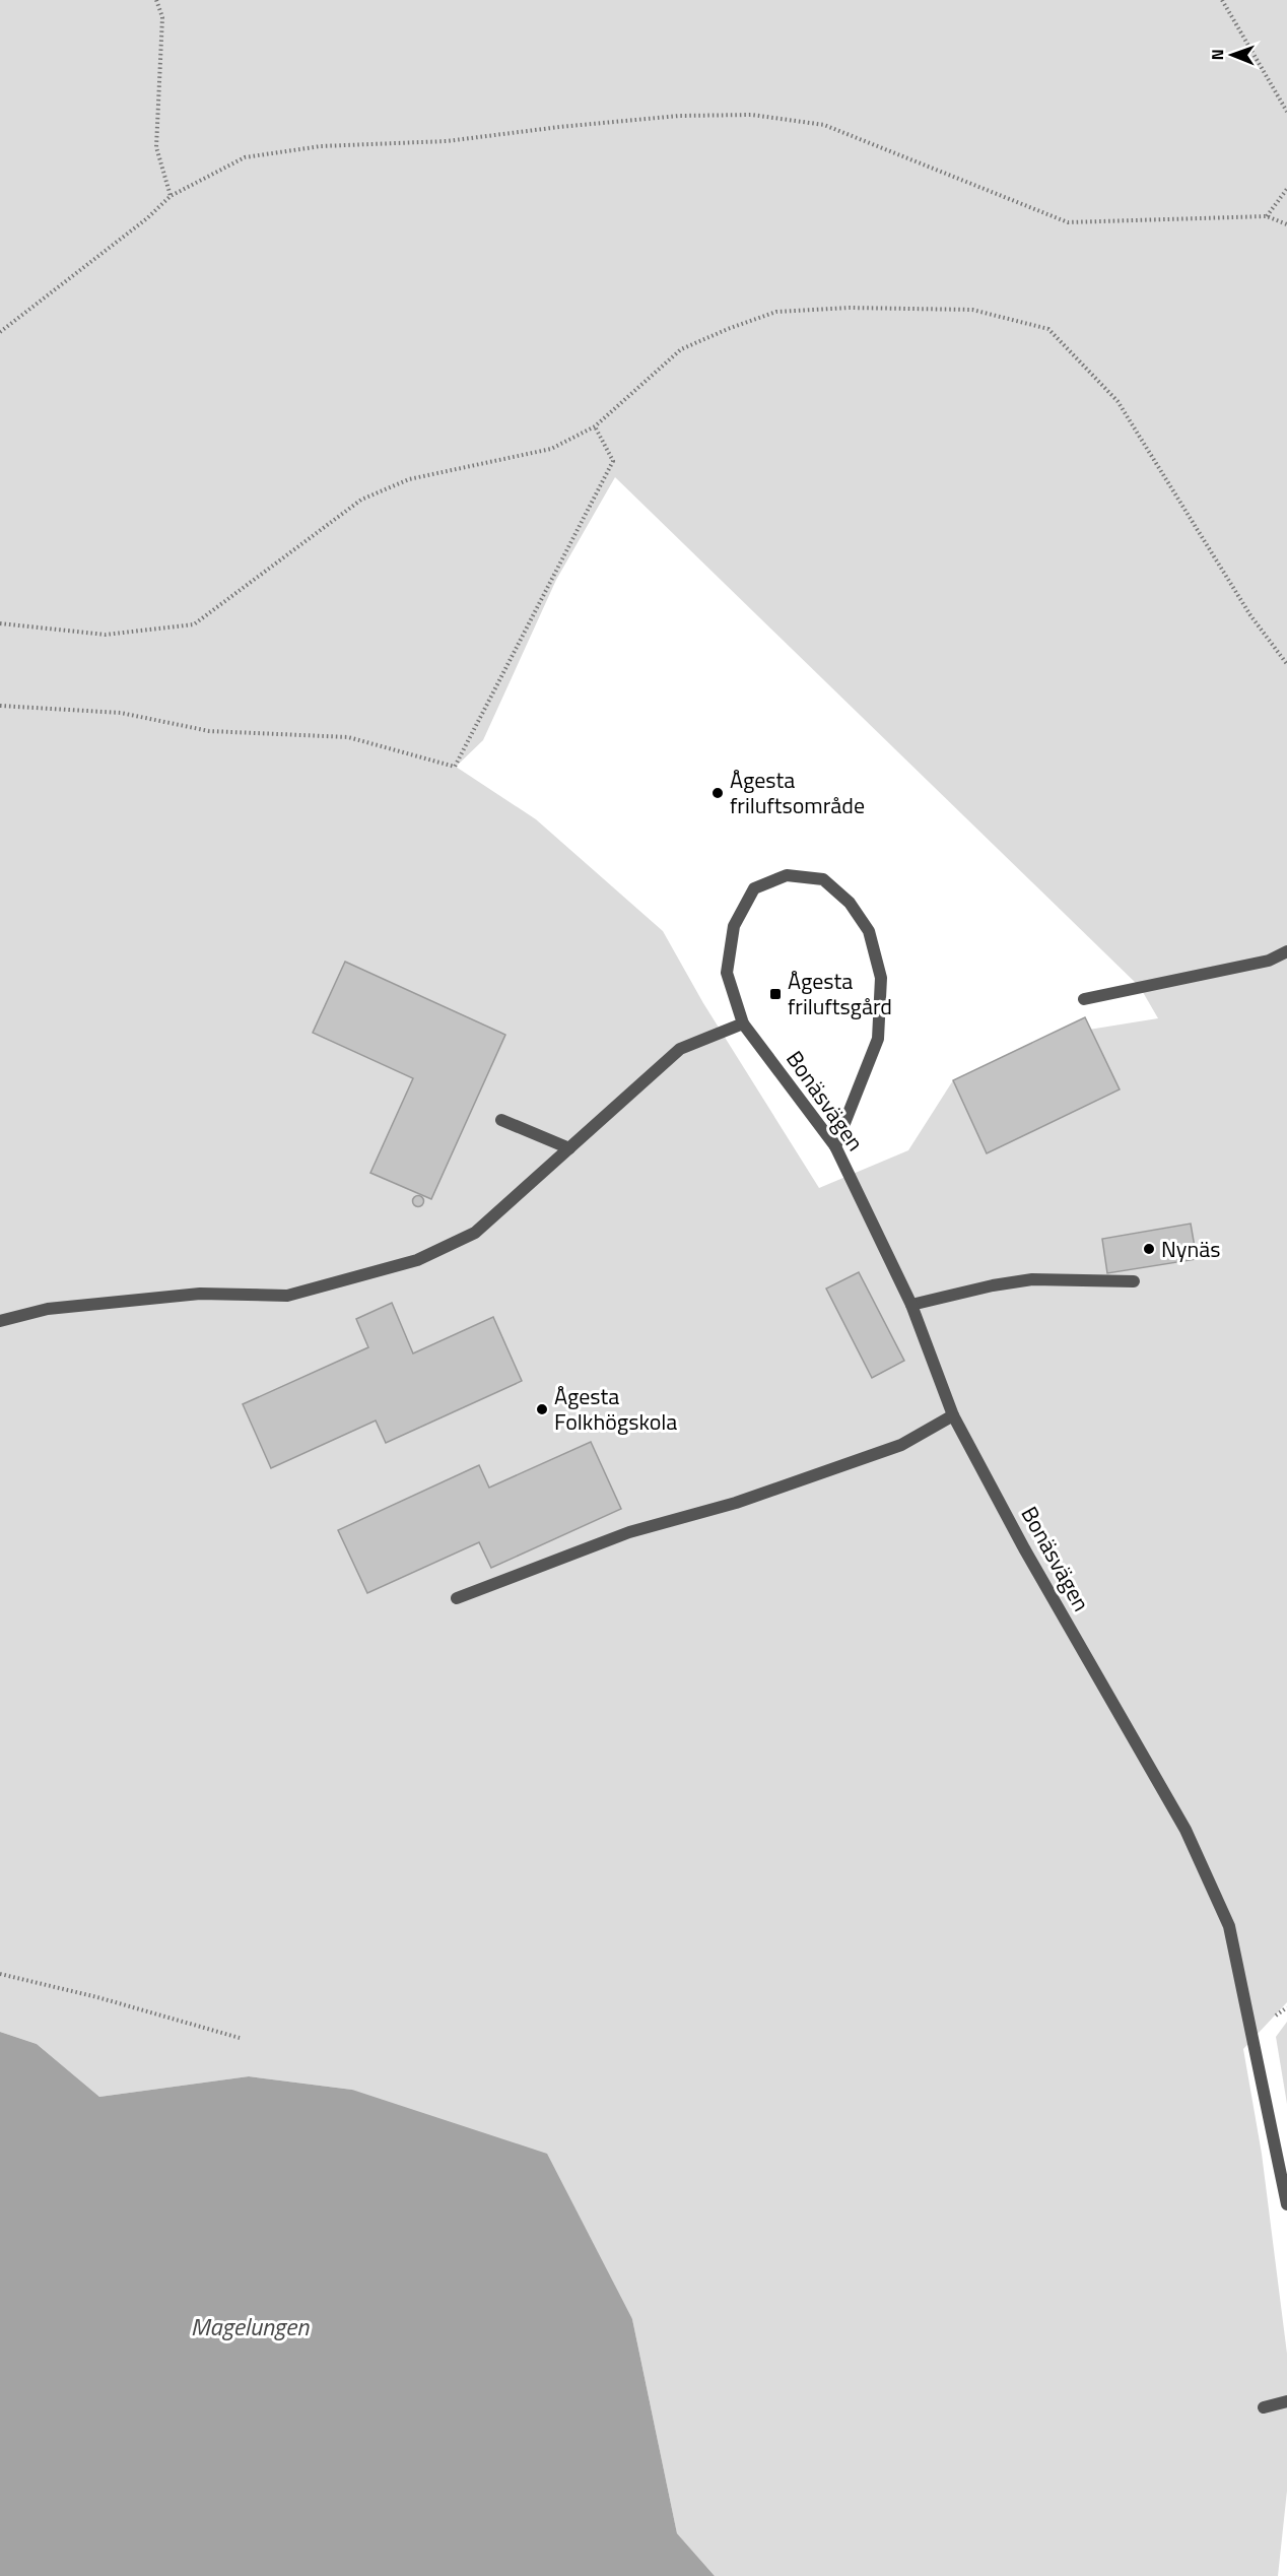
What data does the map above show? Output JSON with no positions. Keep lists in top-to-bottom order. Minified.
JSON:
{"streets":{"street":["Bonäsvägen"]},"water":["Magelungen"],"places":{"other":["Ågesta friluftsområde","Nynäs","Ågesta Folkhögskola"],"transit":["Ågesta friluftsgård"]},"north":"left"}
